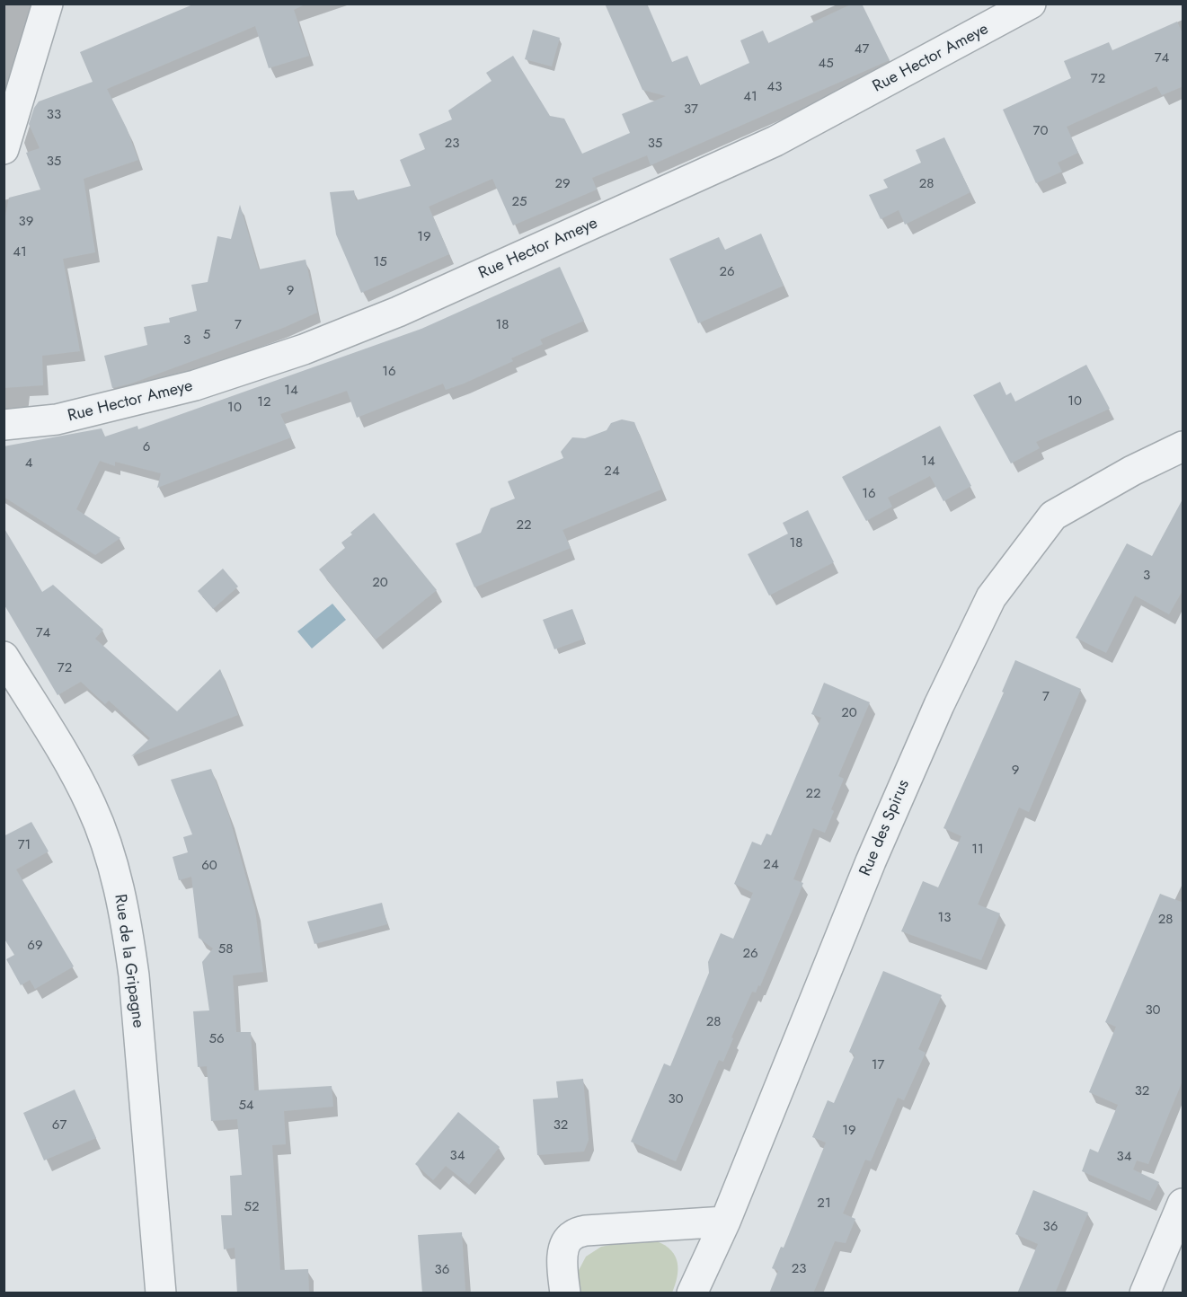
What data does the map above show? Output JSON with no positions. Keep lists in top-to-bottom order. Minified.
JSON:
{"streets":{"street":["Rue Hector Ameye","Rue des Spirus","Rue de la Gripagne"]},"house_numbers":["47","74","45","72","43","41","37","33","70","23","35","35","29","28","25","39","19","41","15","26","9","7","18","5","3","16","14","10","12","10","6","14","4","24","16","22","18","3","20","74","72","7","20","9","22","71","11","24","60","13","28","69","58","26","30","28","56","17","32","30","54","67","32","19","34","34","21","52","36","23","36"]}
